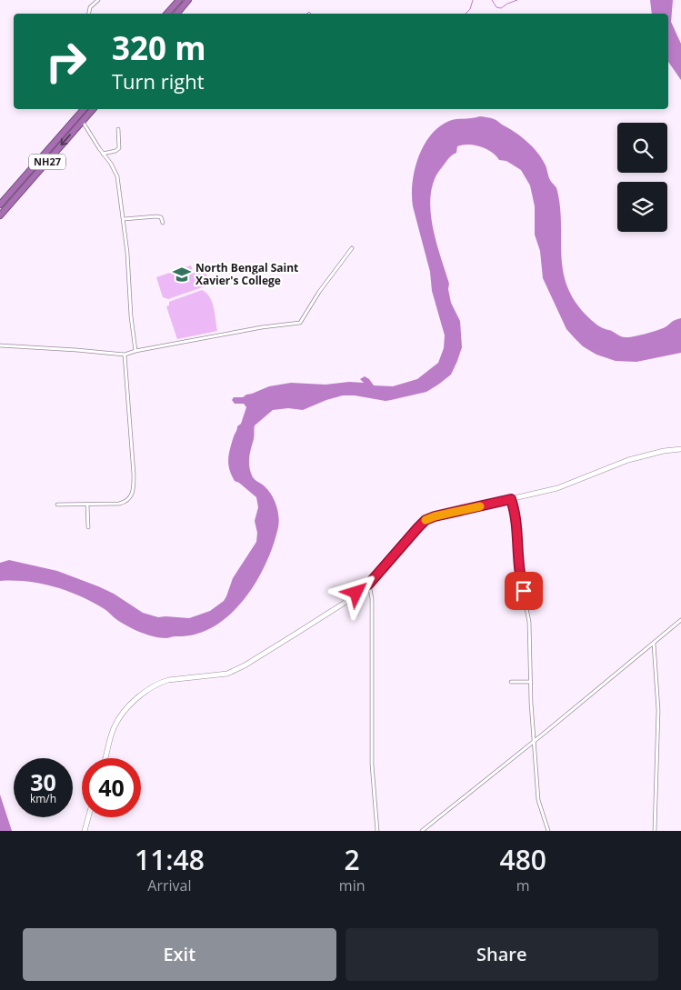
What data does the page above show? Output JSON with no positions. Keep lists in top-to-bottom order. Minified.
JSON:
{"streets":{"highway":["NH27"]},"places":{"school or university":["North Bengal Saint Xavier's College"]},"page":{"turn":["320 m","Turn right"],"speed":"30 km/h","limit":"40","eta":["11:48","Arrival","2","min","480","m"],"buttons":["Exit","Share"]}}
